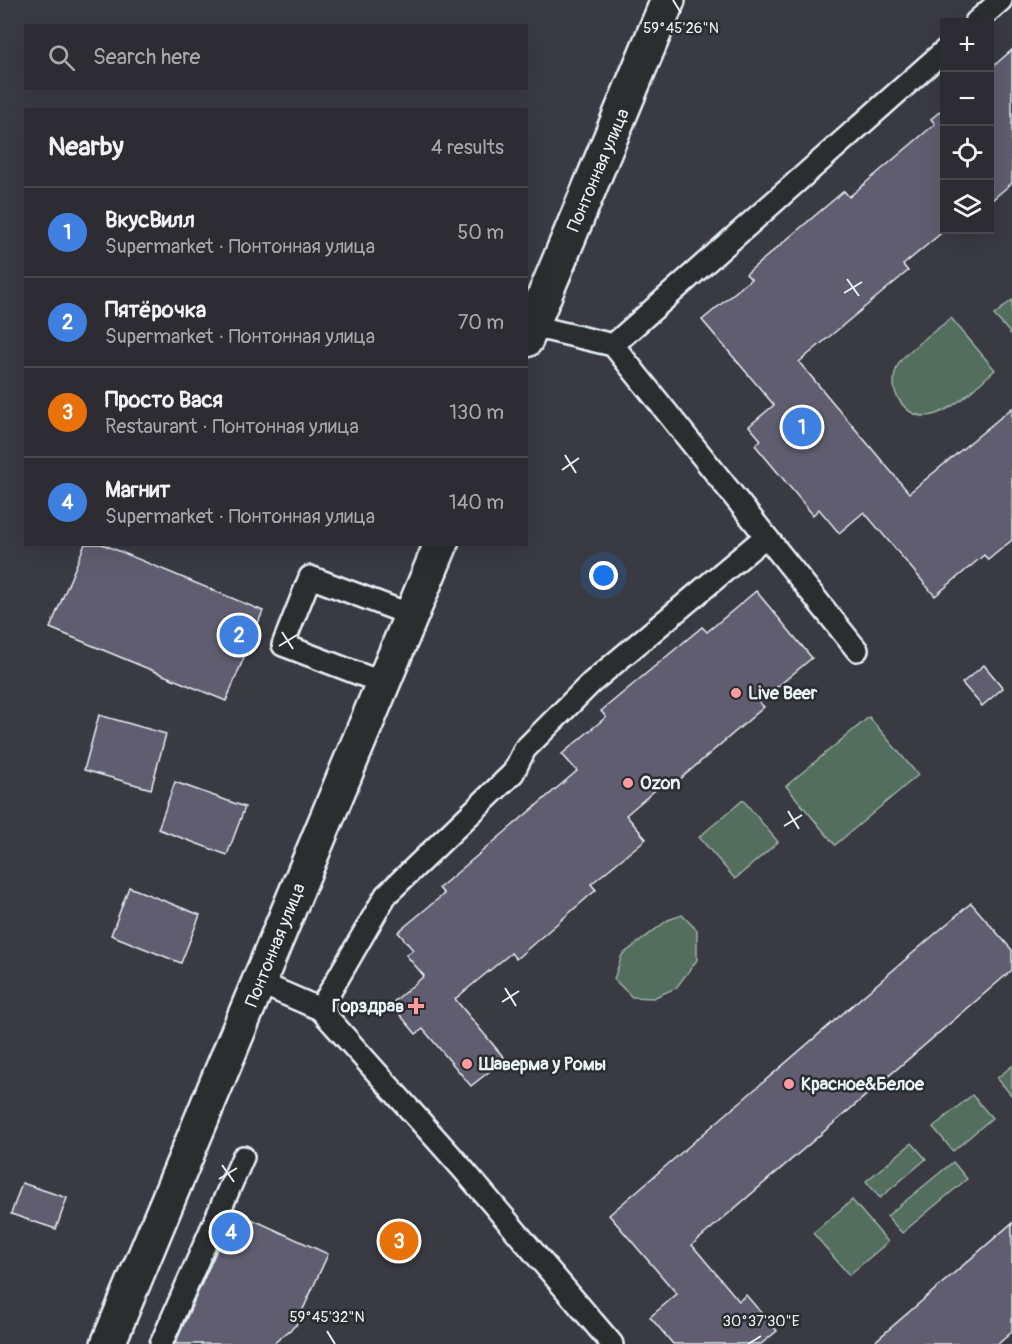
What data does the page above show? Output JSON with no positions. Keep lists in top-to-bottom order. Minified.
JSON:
{"streets":{"street":["Понтонная улица"]},"places":{"other":["Live Beer","Ozon","Шаверма у Ромы","Красное&Белое"],"health":["Горздрав"]},"page":{"map_buttons":["+","−"],"search":"Search here","heading":["Nearby","4 results"],"list":[{"mark":"1","name":"ВкусВилл","note":"Supermarket · Понтонная улица","value":"50 m"},{"mark":"2","name":"Пятёрочка","note":"Supermarket · Понтонная улица","value":"70 m"},{"mark":"3","name":"Просто Вася","note":"Restaurant · Понтонная улица","value":"130 m"},{"mark":"4","name":"Магнит","note":"Supermarket · Понтонная улица","value":"140 m"}],"pins":["1","2","4","3"]},"coordinates":["59°45'26\"N","59°45'32\"N","30°37'30\"E"]}
